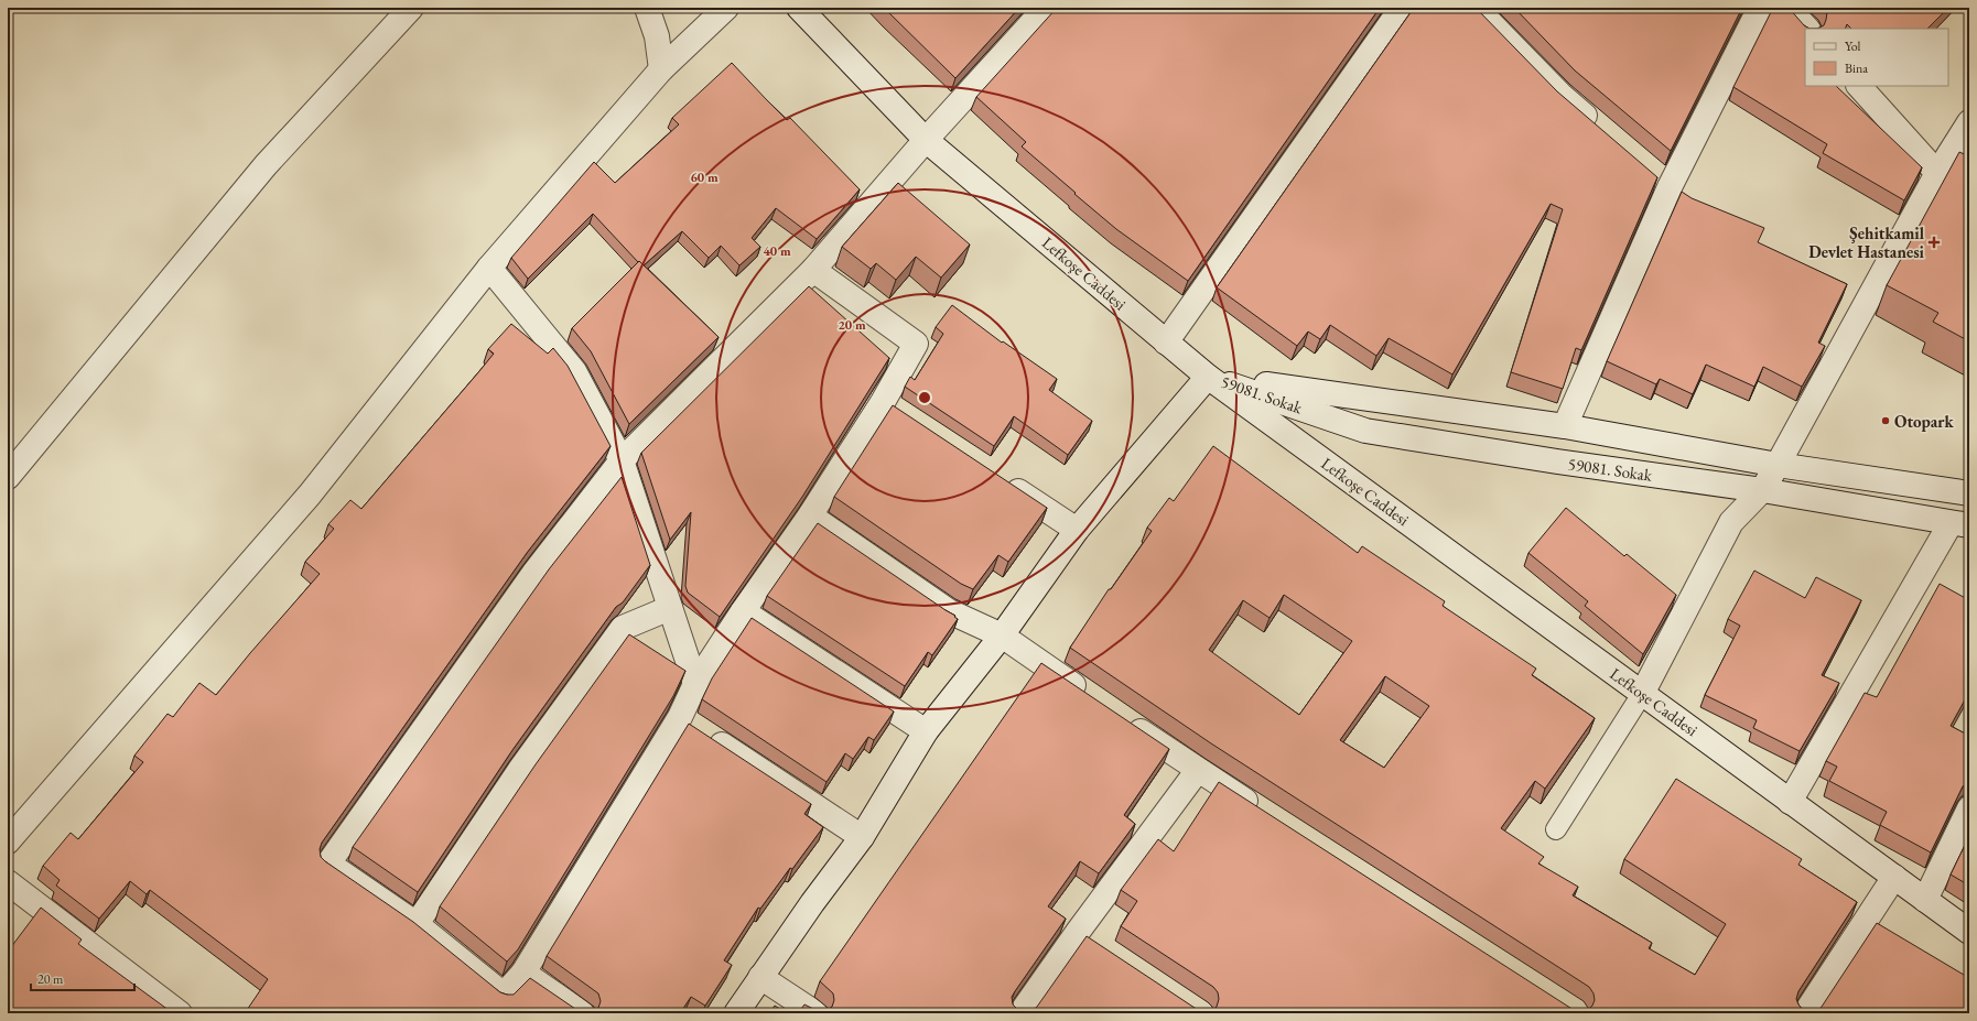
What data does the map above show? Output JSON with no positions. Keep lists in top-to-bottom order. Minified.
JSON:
{"streets":{"street":["Lefkoşe Caddesi","59081. Sokak"]},"crossings":[["Lefkoşe Caddesi","59081. Sokak"]],"places":{"health":["Şehitkamil Devlet Hastanesi"],"other":["Otopark"]},"legend":["Yol","Bina"],"scale_bar":"20 m","rings":["60 m","40 m","20 m"]}
